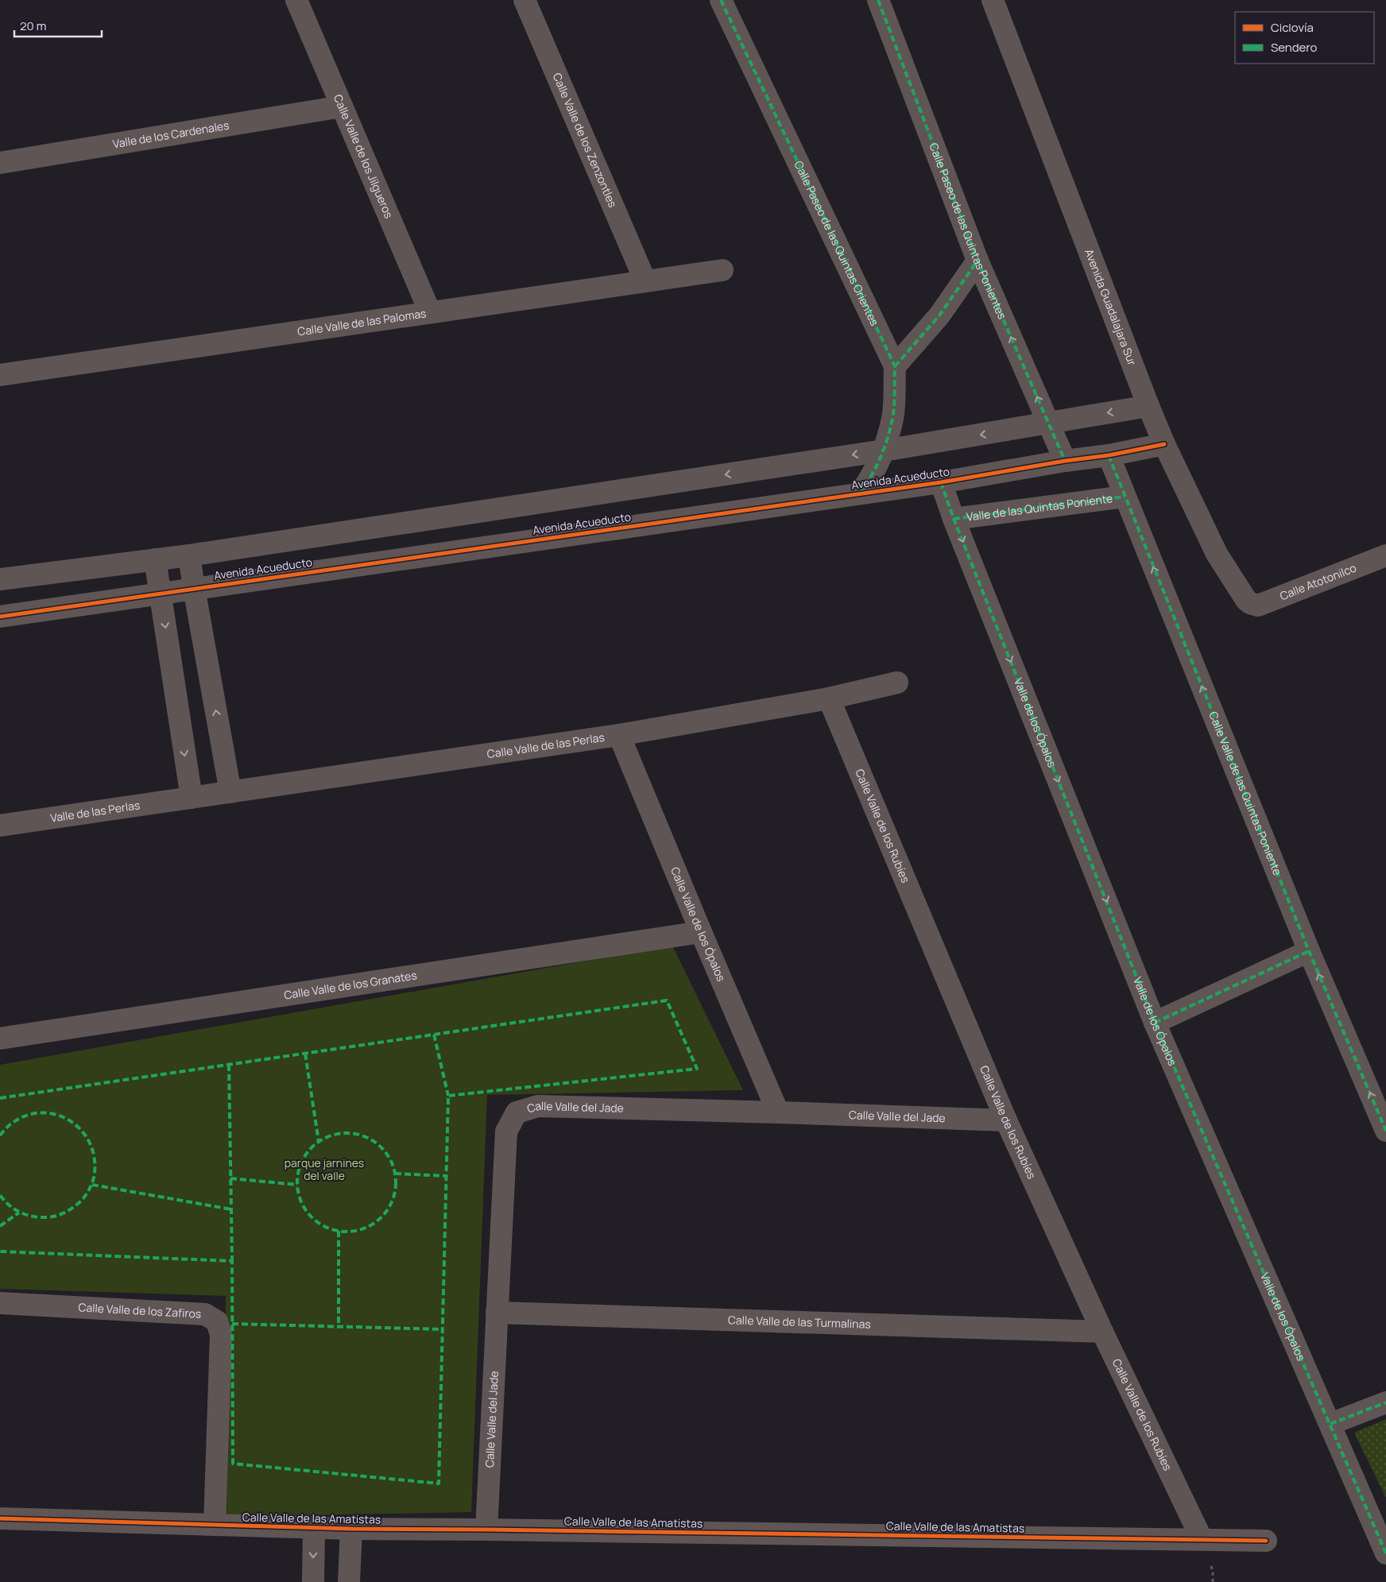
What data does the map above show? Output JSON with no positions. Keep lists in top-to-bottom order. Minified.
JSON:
{"streets":{"street":["Valle de los Cardenales","Calle Valle de los Zenzontles","Calle Valle de los Jilgueros","Calle Paseo de las Quintas Ponientes","Calle Paseo de las Quintas Orientes","Avenida Guadalajara Sur","Calle Valle de las Palomas","Avenida Acueducto","Valle de las Quintas Poniente","Calle Atotonilco","Valle de los Ópalos","Calle Valle de las Perlas","Calle Valle de las Quintas Poniente","Valle de las Perlas","Calle Valle de los Rubíes","Calle Valle de los Ópalos","Calle Valle de los Granates","Calle Valle del Jade","Calle Valle de los Zafiros","Calle Valle de las Turmalinas","Calle Valle de las Amatistas"]},"crossings":[["Valle de los Cardenales","Calle Valle de los Jilgueros"],["Calle Valle de los Zenzontles","Calle Valle de las Palomas"],["Calle Valle de los Jilgueros","Calle Valle de las Palomas"],["Calle Paseo de las Quintas Ponientes","Avenida Acueducto"],["Calle Paseo de las Quintas Orientes","Avenida Acueducto"],["Avenida Guadalajara Sur","Avenida Acueducto"],["Avenida Guadalajara Sur","Calle Atotonilco"],["Avenida Acueducto","Valle de los Ópalos"],["Avenida Acueducto","Calle Valle de las Quintas Poniente"],["Valle de las Quintas Poniente","Valle de los Ópalos"],["Valle de las Quintas Poniente","Calle Valle de las Quintas Poniente"],["Calle Valle de las Perlas","Valle de las Perlas"],["Calle Valle de las Perlas","Calle Valle de los Rubíes"],["Calle Valle de las Perlas","Calle Valle de los Ópalos"],["Calle Valle de los Rubíes","Calle Valle del Jade"],["Calle Valle de los Rubíes","Calle Valle de las Turmalinas"],["Calle Valle de los Rubíes","Calle Valle de las Amatistas"],["Calle Valle de los Ópalos","Calle Valle de los Granates"],["Calle Valle de los Ópalos","Calle Valle del Jade"],["Calle Valle del Jade","Calle Valle de las Turmalinas"],["Calle Valle del Jade","Calle Valle de las Amatistas"],["Calle Valle de los Zafiros","Calle Valle de las Amatistas"]],"one_way":["Calle Paseo de las Quintas Ponientes","Valle de los Ópalos","Calle Valle de las Quintas Poniente"],"parks":["parque jarnines del valle"],"legend":["Ciclovía","Sendero"],"scale_bar":"20 m"}
